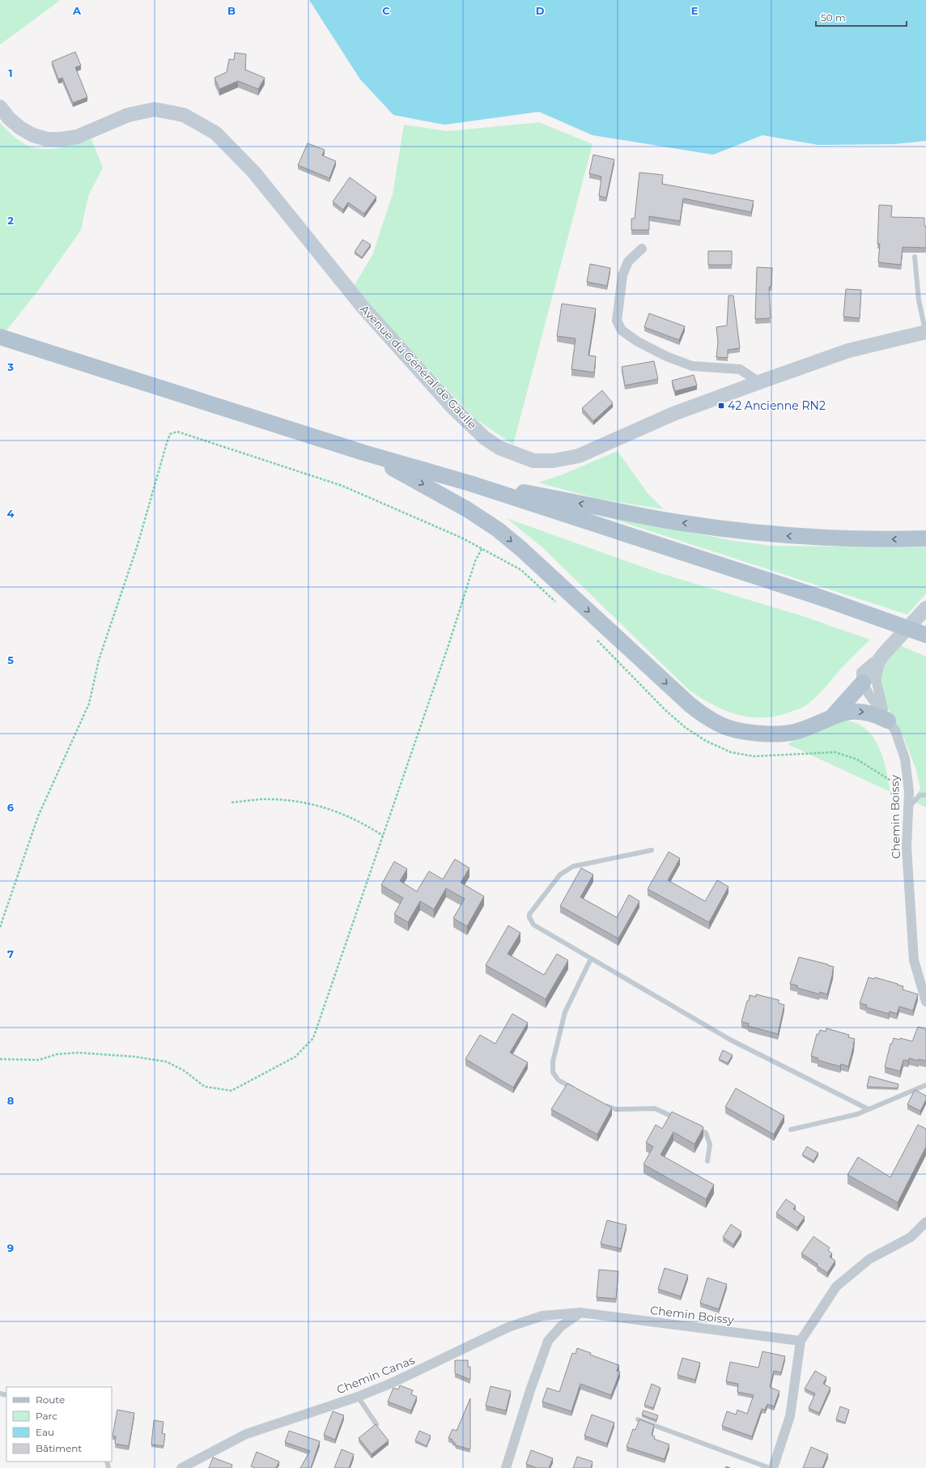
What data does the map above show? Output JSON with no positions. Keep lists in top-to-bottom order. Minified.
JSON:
{"streets":{"main road":["Avenue du Général de Gaulle"],"street":["Chemin Boissy","Chemin Canas"]},"crossings":[["Chemin Boissy","Chemin Canas"]],"places":{"transit":["42 Ancienne RN2"]},"legend":["Route","Parc","Eau","Bâtiment"],"scale_bar":"50 m","grid":{"columns":["A","B","C","D","E"],"rows":["1","2","3","4","5","6","7","8","9"]}}
